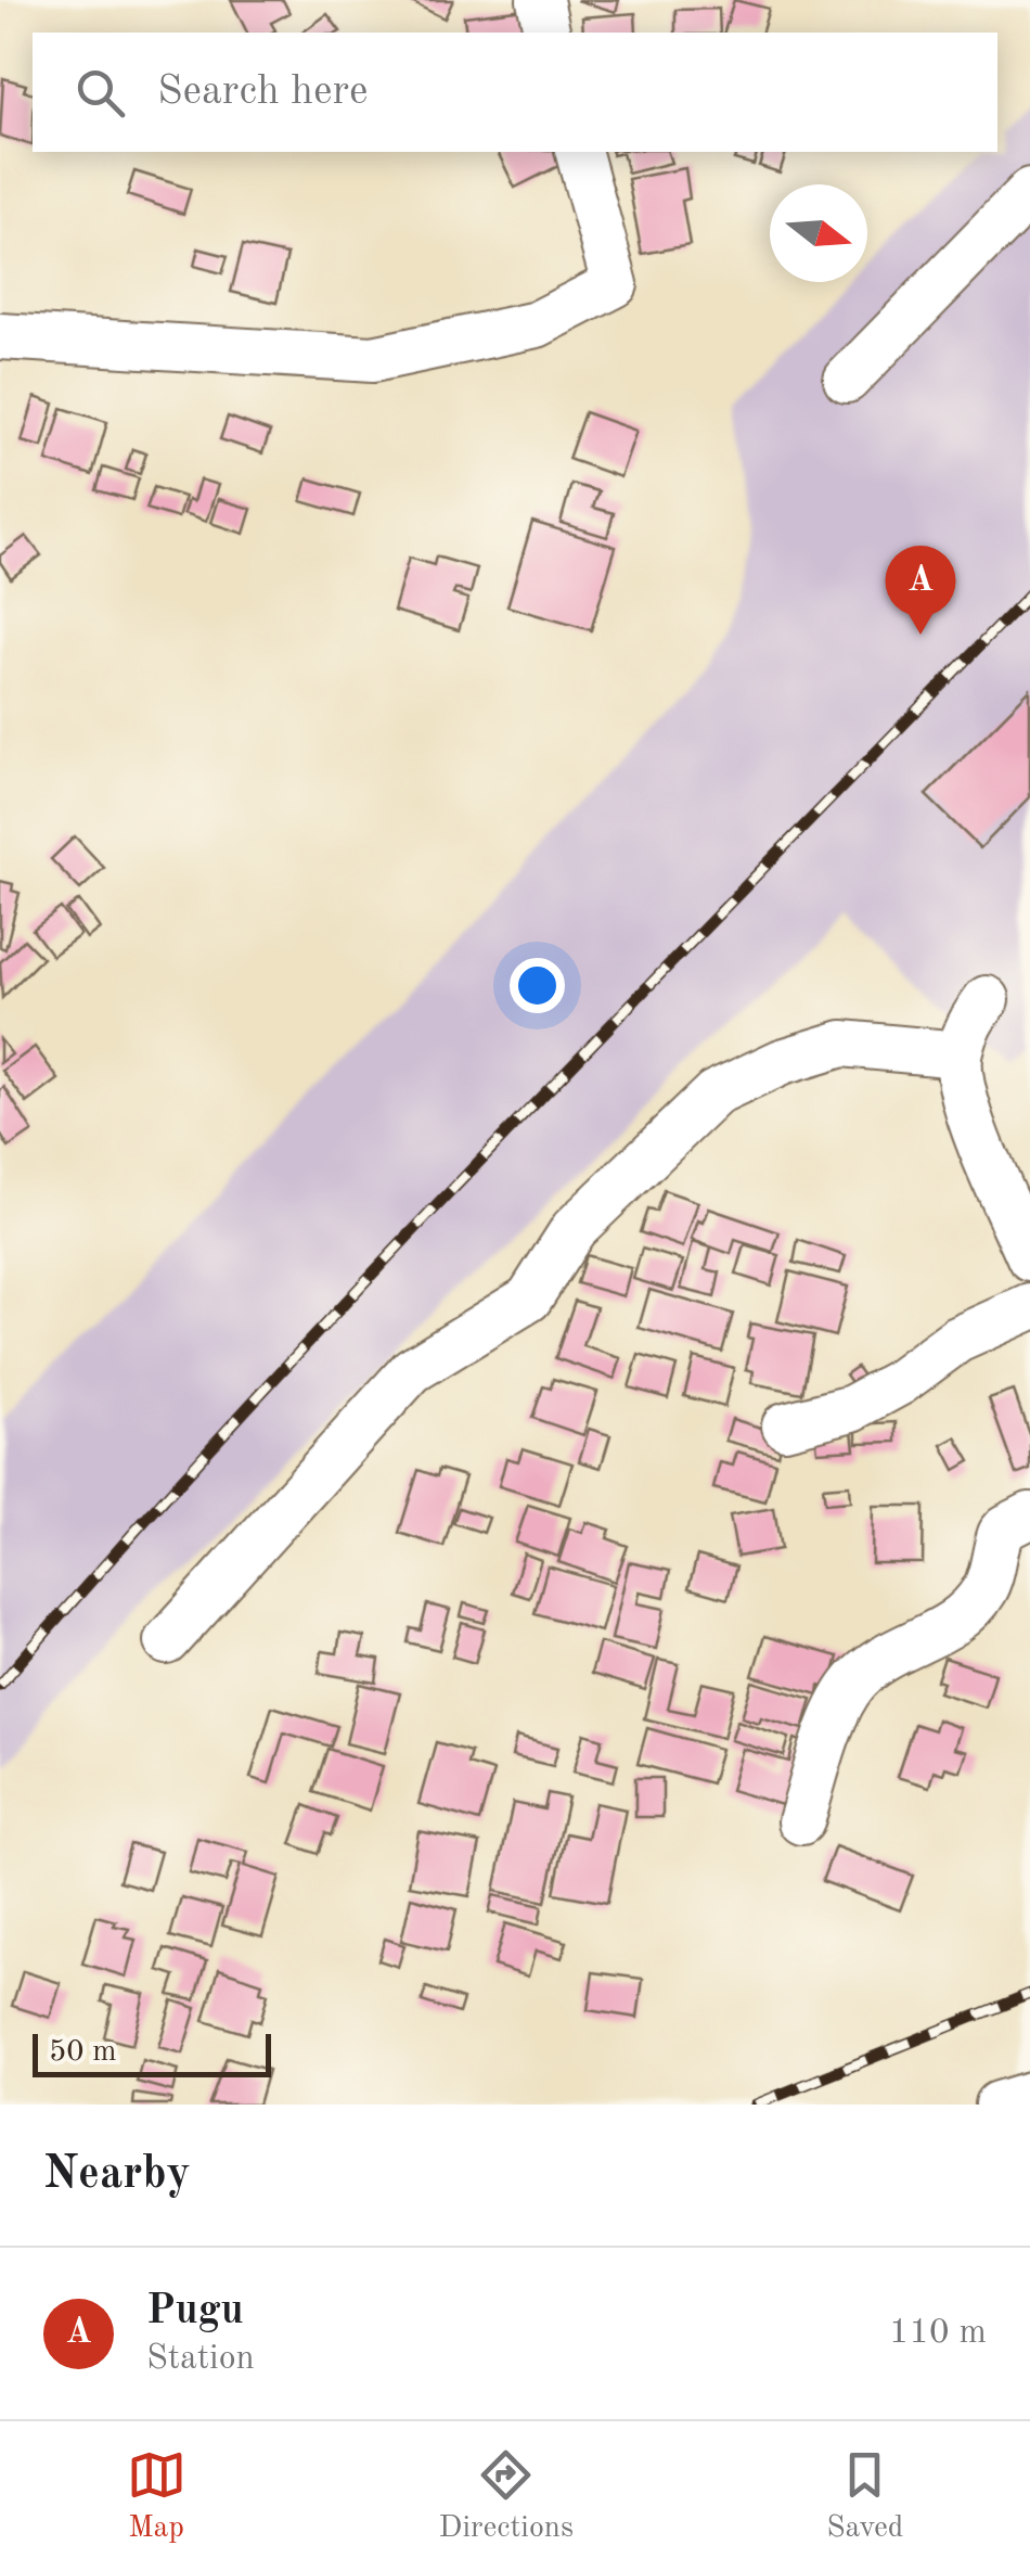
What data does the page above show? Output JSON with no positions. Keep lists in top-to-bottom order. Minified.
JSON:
{"scale_bar":"50 m","north":"right","page":{"search":"Search here","pins":"A","scale":"50 m","heading":"Nearby","list":[{"mark":"A","name":"Pugu","note":"Station","value":"110 m"}],"nav":["Map","Directions","Saved"]}}
